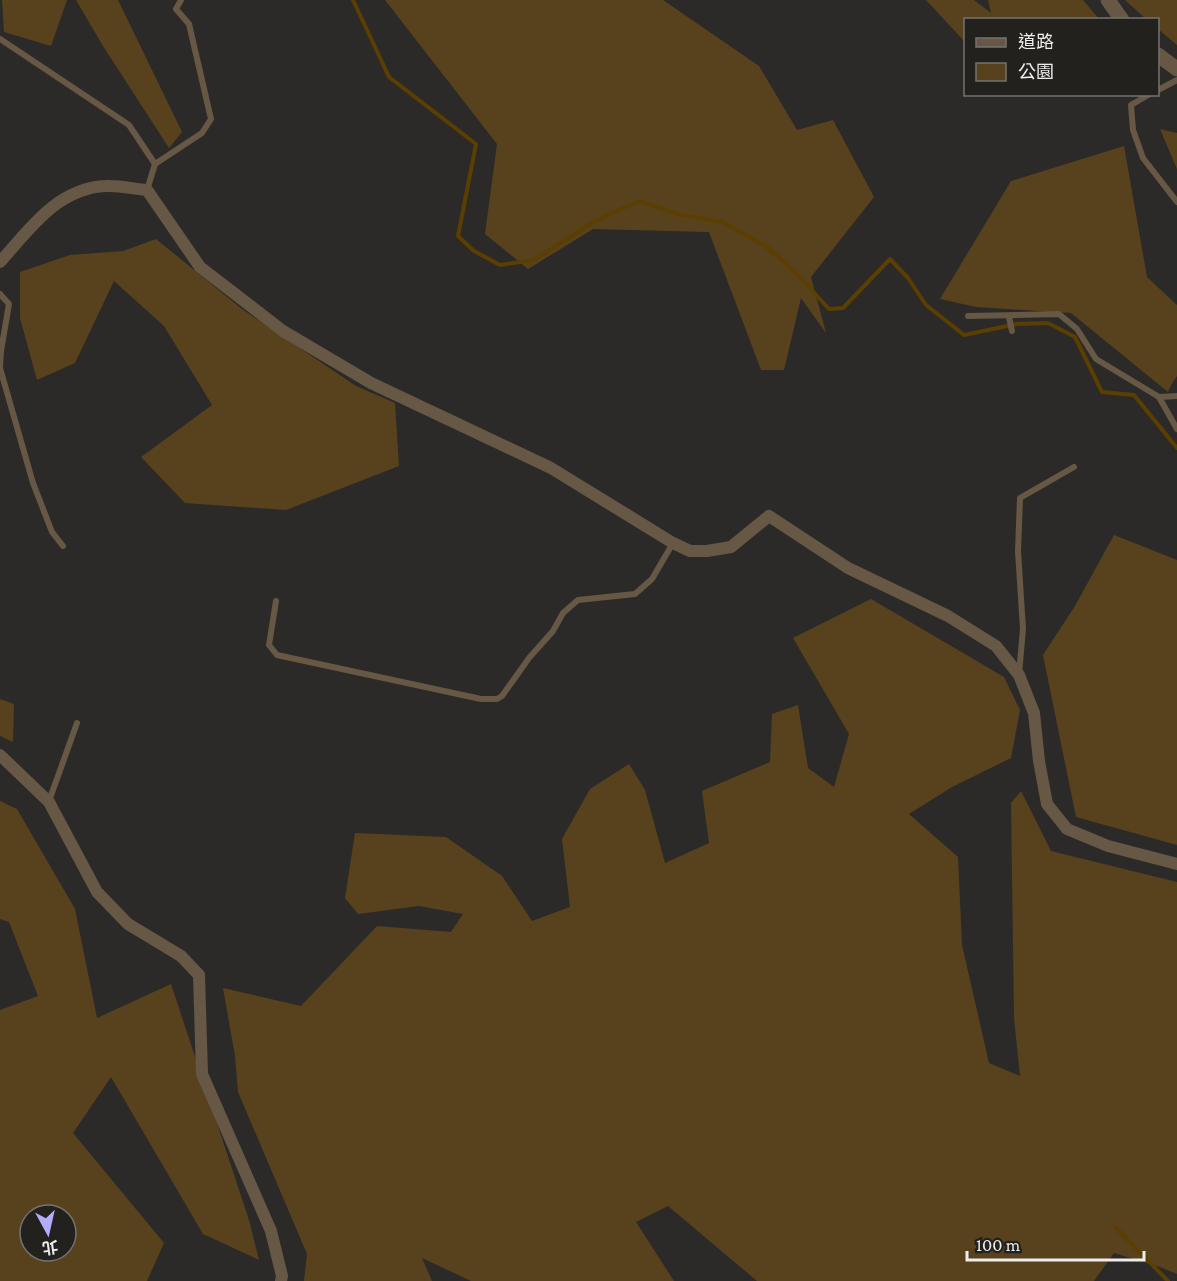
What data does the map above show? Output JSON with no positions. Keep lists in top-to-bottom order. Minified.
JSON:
{"legend":["道路","公園"],"scale_bar":"100 m","north":"bottom"}
